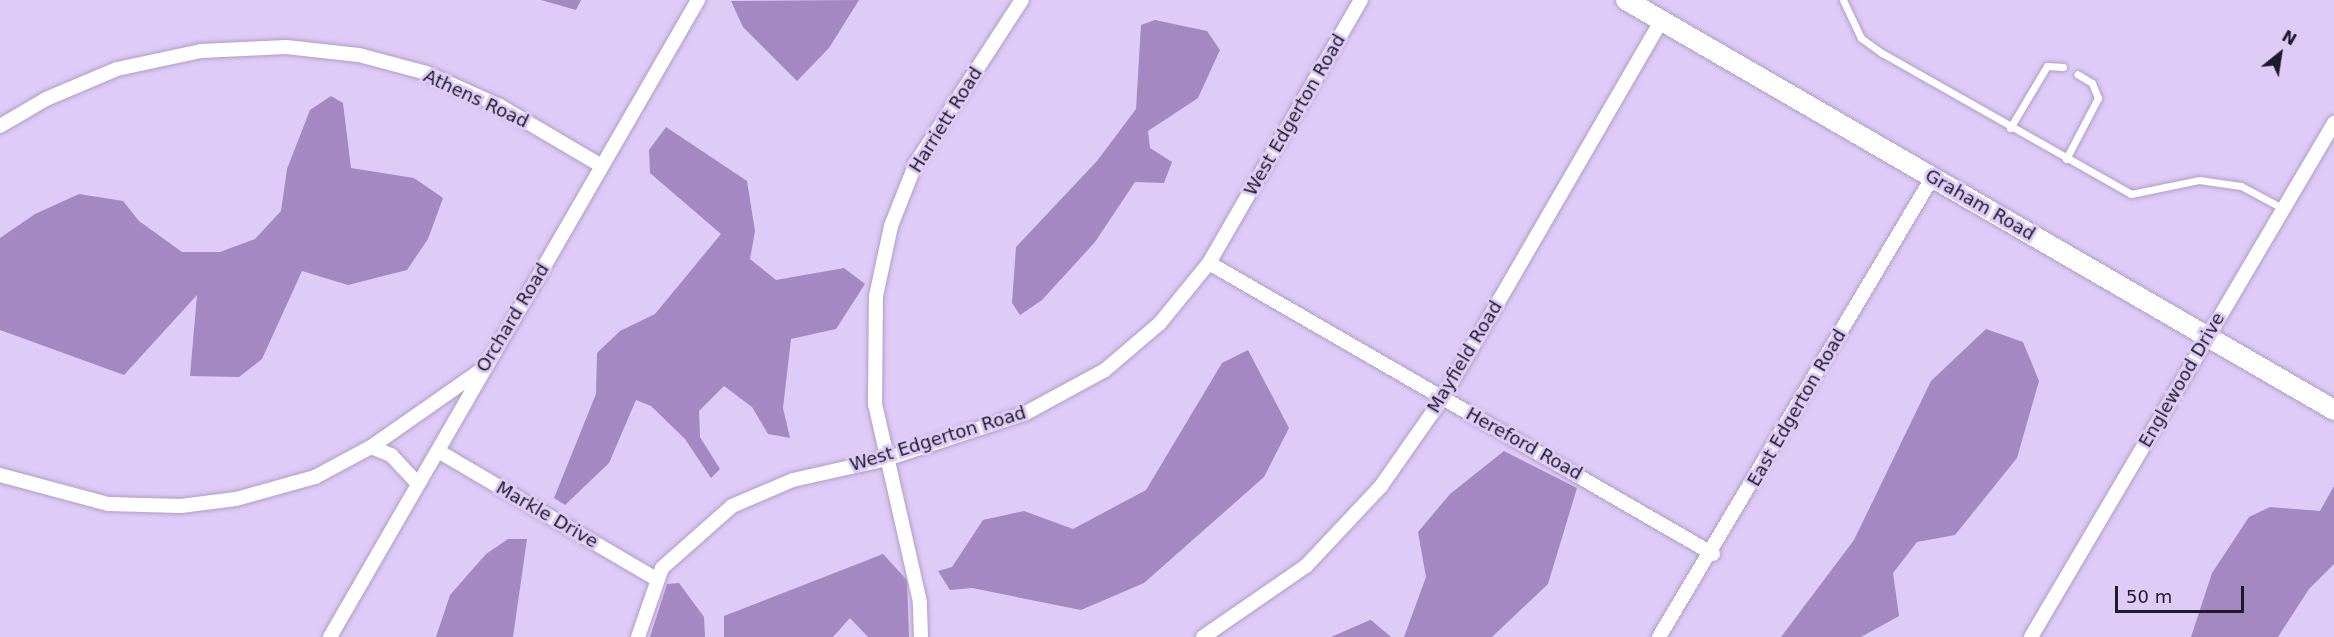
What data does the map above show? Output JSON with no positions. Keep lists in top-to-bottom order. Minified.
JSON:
{"streets":{"main road":["Graham Road"],"street":["Athens Road","West Edgerton Road","Harriett Road","Orchard Road","Mayfield Road","Englewood Drive","East Edgerton Road","Hereford Road","Markle Drive"]},"crossings":[["Athens Road","Orchard Road"],["West Edgerton Road","Harriett Road"],["West Edgerton Road","Hereford Road"],["West Edgerton Road","Markle Drive"],["Graham Road","Mayfield Road"],["Graham Road","Englewood Drive"],["Graham Road","East Edgerton Road"],["Orchard Road","Markle Drive"],["Mayfield Road","Hereford Road"],["East Edgerton Road","Hereford Road"]],"scale_bar":"50 m","north":"top right"}
